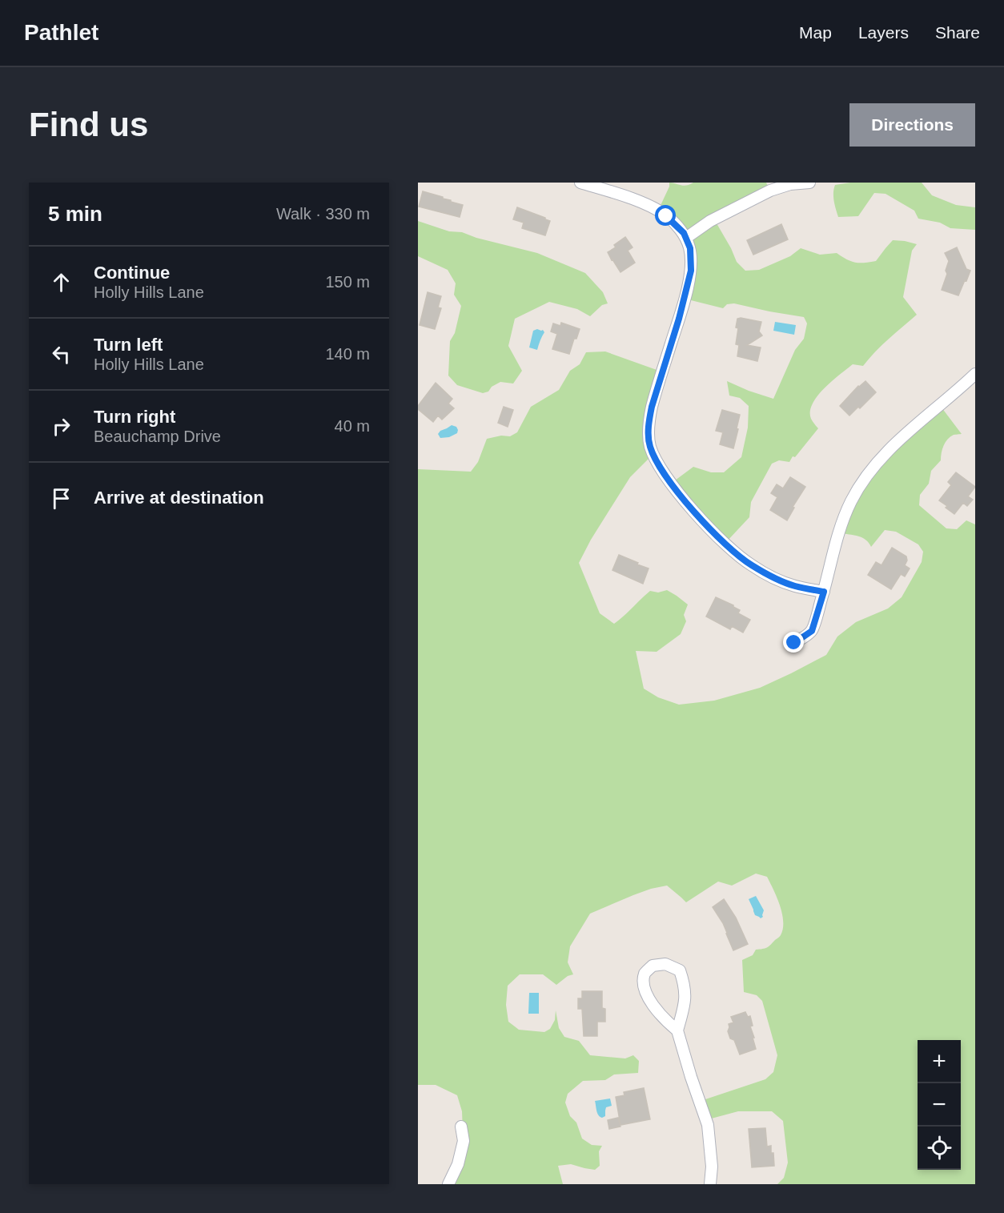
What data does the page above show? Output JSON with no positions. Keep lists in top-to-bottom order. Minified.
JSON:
{"page":{"header":"Pathlet","nav":["Map","Layers","Share"],"buttons":"Directions","title":"Find us","heading":["5 min","Walk · 330 m"],"list":[["Continue","Holly Hills Lane","150 m"],["Turn left","Holly Hills Lane","140 m"],["Turn right","Beauchamp Drive","40 m"],"Arrive at destination"],"map_buttons":["+","−"]}}
